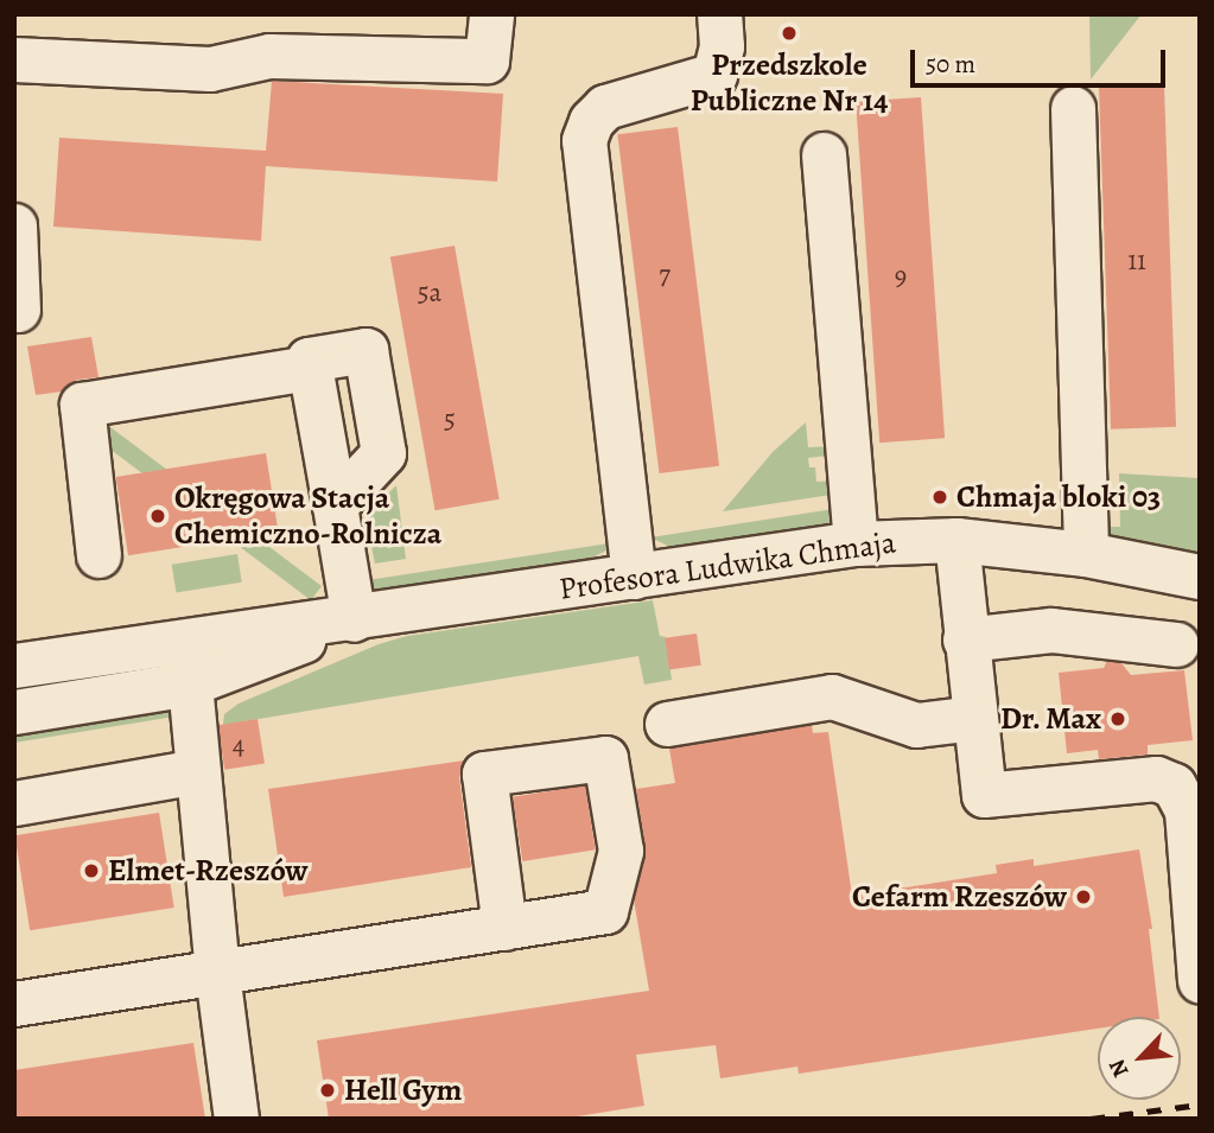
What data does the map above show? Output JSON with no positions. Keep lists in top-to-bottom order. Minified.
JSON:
{"streets":{"street":["Profesora Ludwika Chmaja"]},"places":["Przedszkole Publiczne Nr 14","Chmaja bloki 03","Okręgowa Stacja Chemiczno-Rolnicza","Dr. Max","Elmet-Rzeszów","Cefarm Rzeszów","Hell Gym"],"house_numbers":["11","7","9","5a","5","4"],"scale_bar":"50 m","north":"bottom left"}
